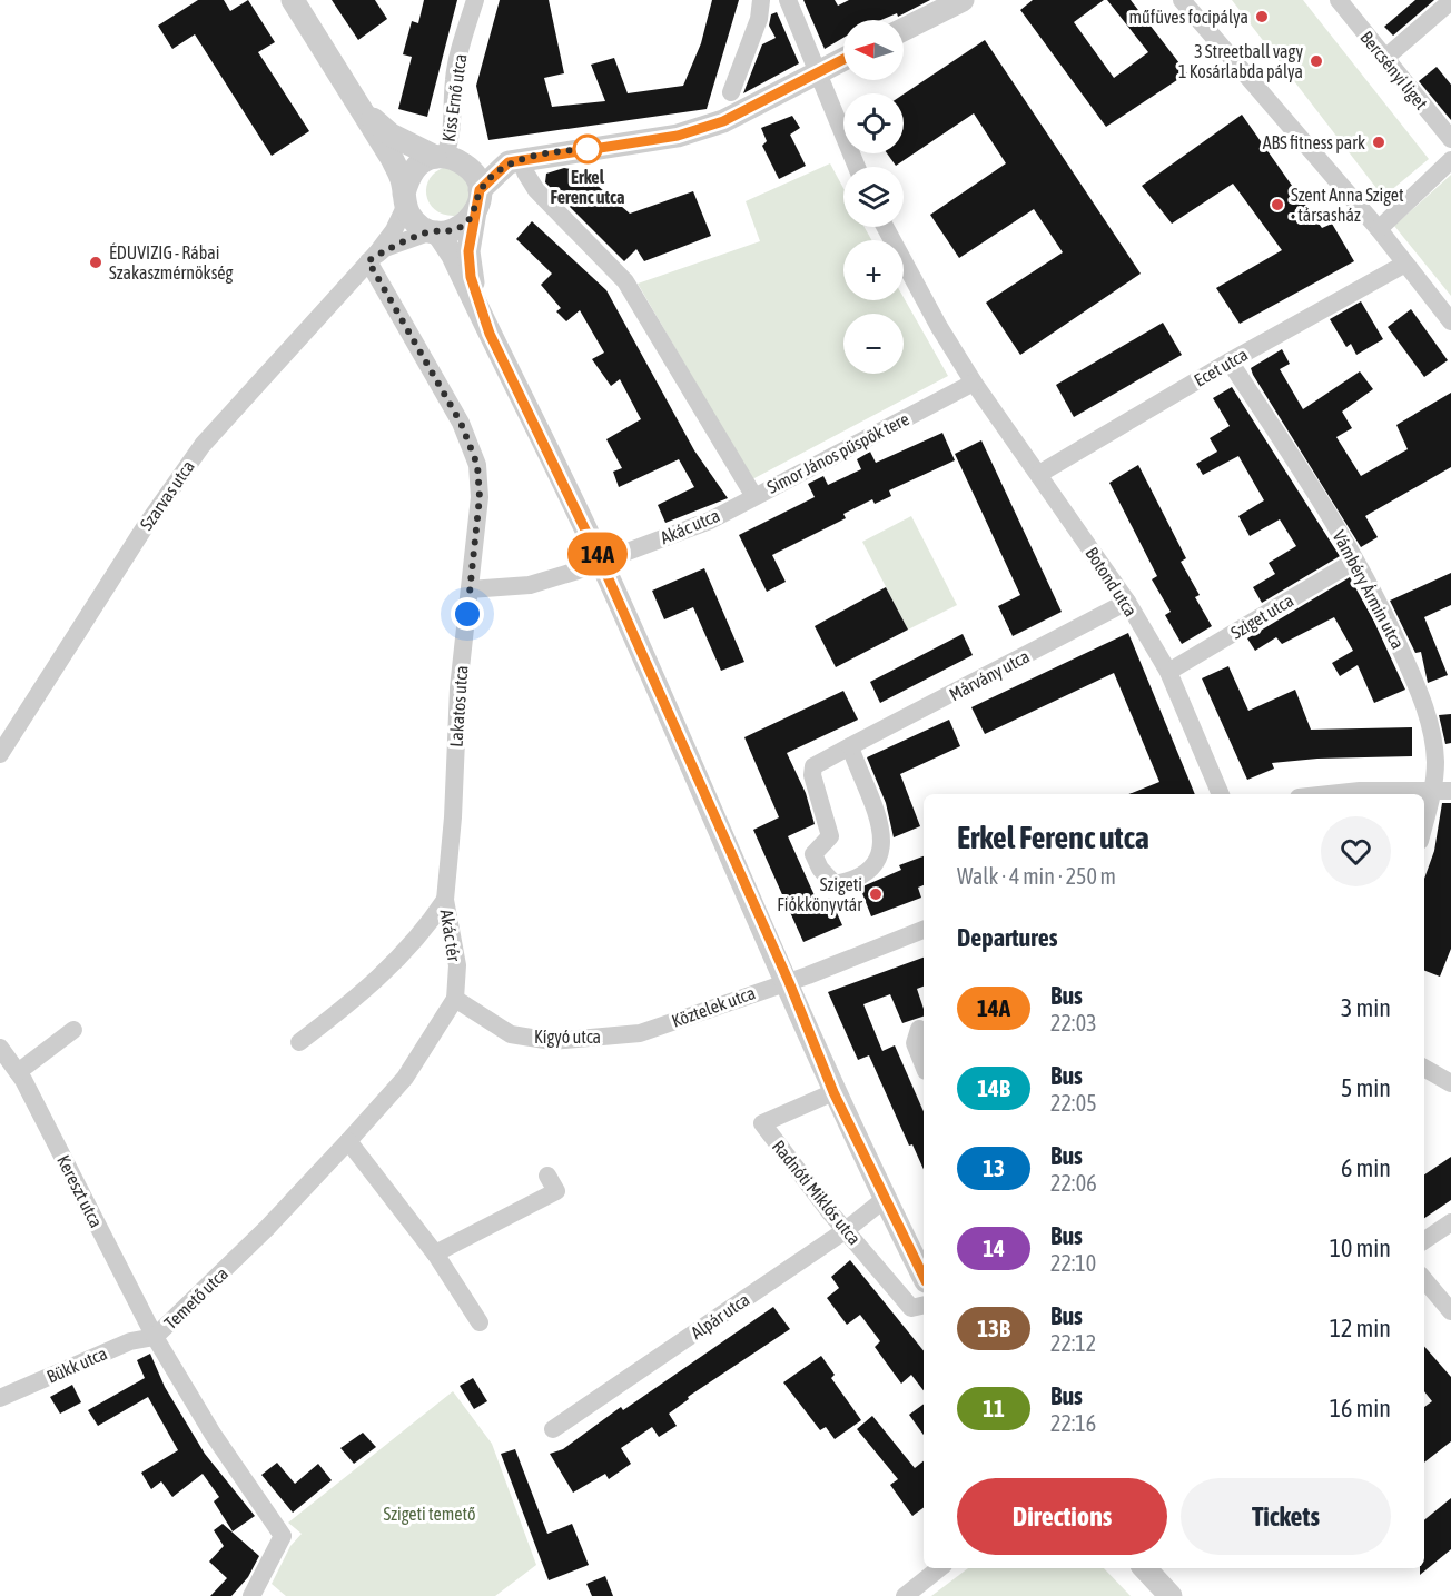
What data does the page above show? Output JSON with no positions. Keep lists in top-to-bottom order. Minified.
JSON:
{"streets":{"street":["Bercsényi liget","Kiss Ernő utca","Ecet utca","Simor János püspök tere","Szarvas utca","Akác utca","Botond utca","Vámbéry Ármin utca","Sziget utca","Márvány utca","Lakatos utca","Akác tér","Köztelek utca","Kígyó utca","Kereszt utca","Radnóti Miklós utca","Temető utca","Alpár utca","Bükk utca"]},"crossings":[["Kiss Ernő utca","Szarvas utca"],["Ecet utca","Botond utca"],["Ecet utca","Vámbéry Ármin utca"],["Simor János püspök tere","Akác utca"],["Simor János püspök tere","Botond utca"],["Szarvas utca","Lakatos utca"],["Akác utca","Lakatos utca"],["Botond utca","Sziget utca"],["Botond utca","Márvány utca"],["Vámbéry Ármin utca","Sziget utca"],["Lakatos utca","Akác tér"],["Akác tér","Kígyó utca"],["Akác tér","Temető utca"],["Köztelek utca","Kígyó utca"],["Kereszt utca","Temető utca"],["Kereszt utca","Bükk utca"],["Radnóti Miklós utca","Alpár utca"],["Temető utca","Bükk utca"]],"parks":["Szigeti temető"],"places":["műfüves focipálya","3 Streetball vagy 1 Kosárlabda pálya","ABS fitness park","Erkel Ferenc utca","Szent Anna Sziget - társasház","ÉDUVIZIG - Rábai Szakaszmérnökség","Szigeti Fiókkönyvtár"],"lines":["bus line 14A"],"north":"left","page":{"on_map":"14A","map_buttons":["+","−"],"heading":[["Erkel Ferenc utca","Walk · 4 min · 250 m"],"Departures"],"list":[{"mark":"14A","name":"Bus","note":"22:03","value":"3 min"},{"mark":"14B","name":"Bus","note":"22:05","value":"5 min"},{"mark":"13","name":"Bus","note":"22:06","value":"6 min"},{"mark":"14","name":"Bus","note":"22:10","value":"10 min"},{"mark":"13B","name":"Bus","note":"22:12","value":"12 min"},{"mark":"11","name":"Bus","note":"22:16","value":"16 min"}],"buttons":["Directions","Tickets"]}}
